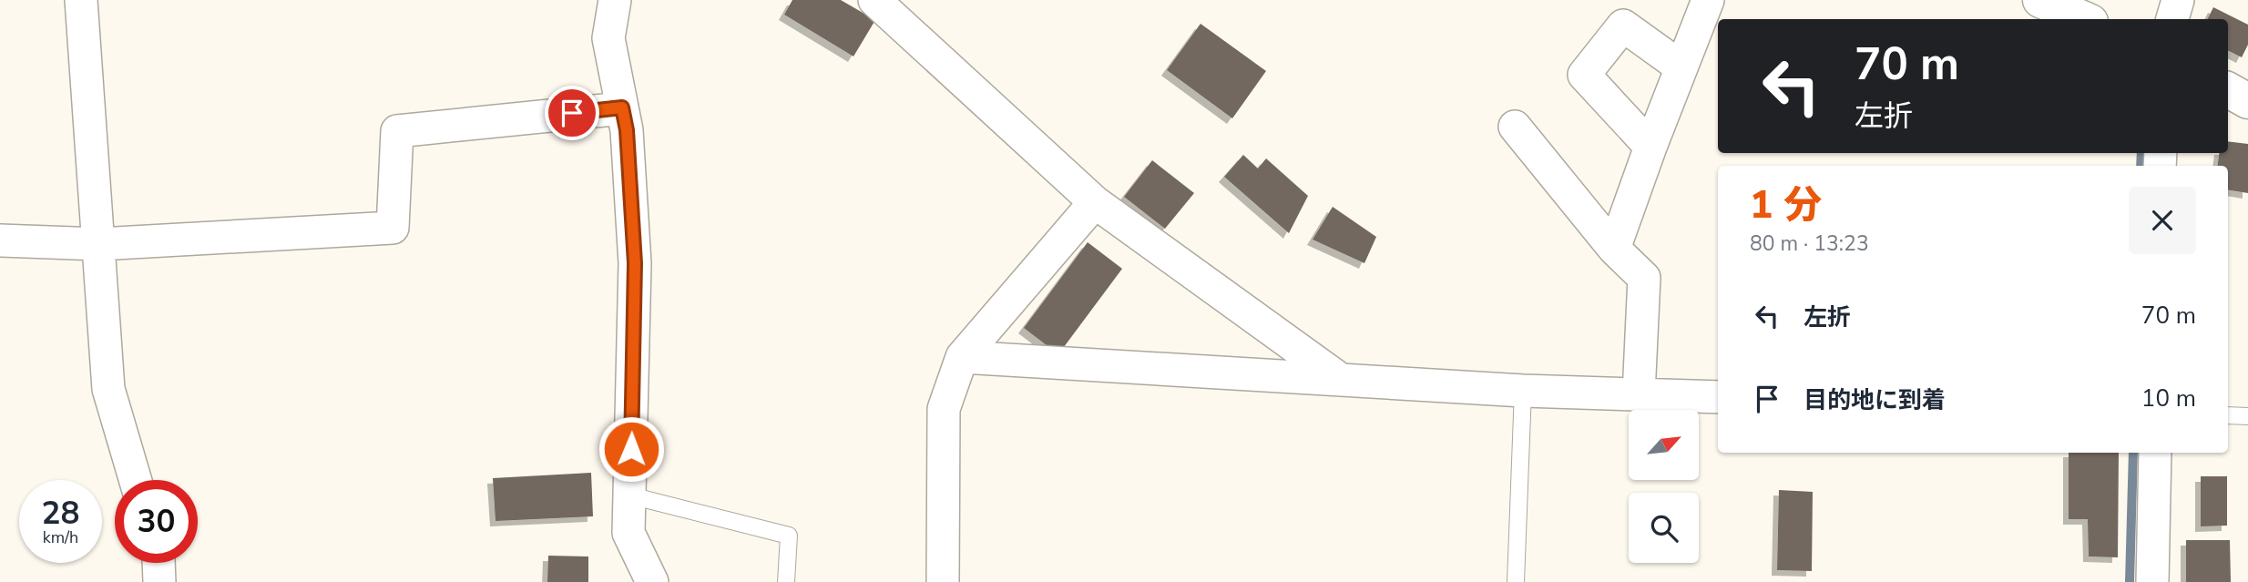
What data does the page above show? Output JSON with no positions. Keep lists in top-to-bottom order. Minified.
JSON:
{"north":"top right","page":{"turn":["70 m","左折"],"heading":["1 分","80 m · 13:23"],"list":[{"name":"左折","value":"70 m"},{"name":"目的地に到着","value":"10 m"}],"speed":"28 km/h","limit":"30"}}
